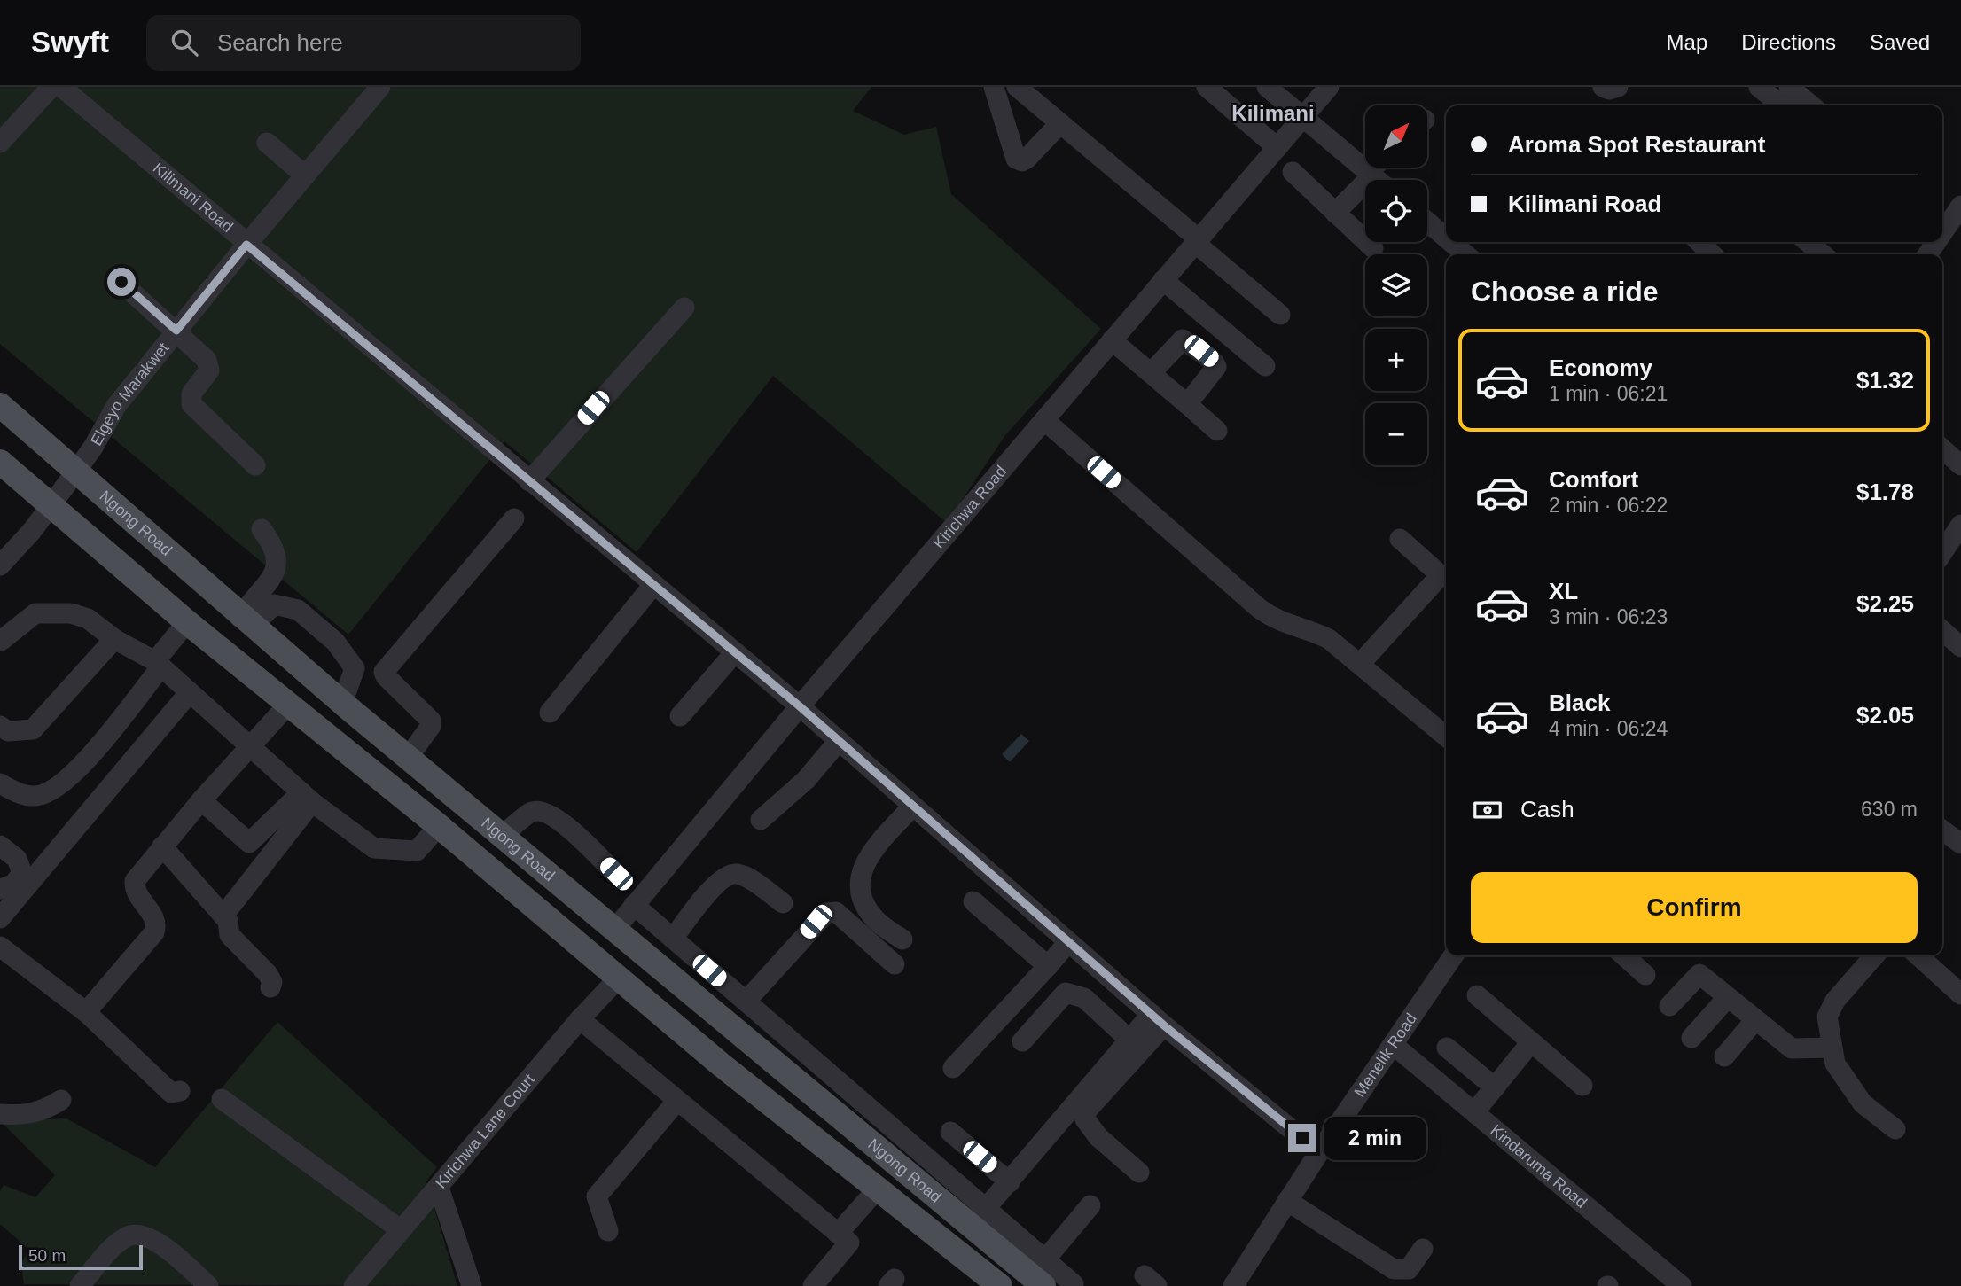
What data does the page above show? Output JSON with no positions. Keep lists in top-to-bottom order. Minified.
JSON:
{"streets":{"main road":["Ngong Road"],"street":["Kilimani Road","Elgeyo Marakwet","Kirichwa Road","Menelik Road","Kirichwa Lane Court","Kindaruma Road"]},"crossings":[["Kilimani Road","Elgeyo Marakwet"],["Kilimani Road","Kirichwa Road"],["Kilimani Road","Menelik Road"],["Elgeyo Marakwet","Ngong Road"],["Kirichwa Road","Ngong Road"],["Ngong Road","Kirichwa Lane Court"],["Menelik Road","Kindaruma Road"]],"districts":["Kilimani"],"scale_bar":"50 m","north":"top right","page":{"header":"Swyft","search":"Search here","nav":["Map","Directions","Saved"],"map_buttons":["+","−"],"banner":["Aroma Spot Restaurant","Kilimani Road"],"heading":"Choose a ride","list":[{"name":"Economy","note":"1 min · 06:21","value":"$1.32"},{"name":"Comfort","note":"2 min · 06:22","value":"$1.78"},{"name":"XL","note":"3 min · 06:23","value":"$2.25"},{"name":"Black","note":"4 min · 06:24","value":"$2.05"}],"pay":["Cash","630 m"],"buttons":"Confirm","bubble":"2 min","scale":"50 m"}}
